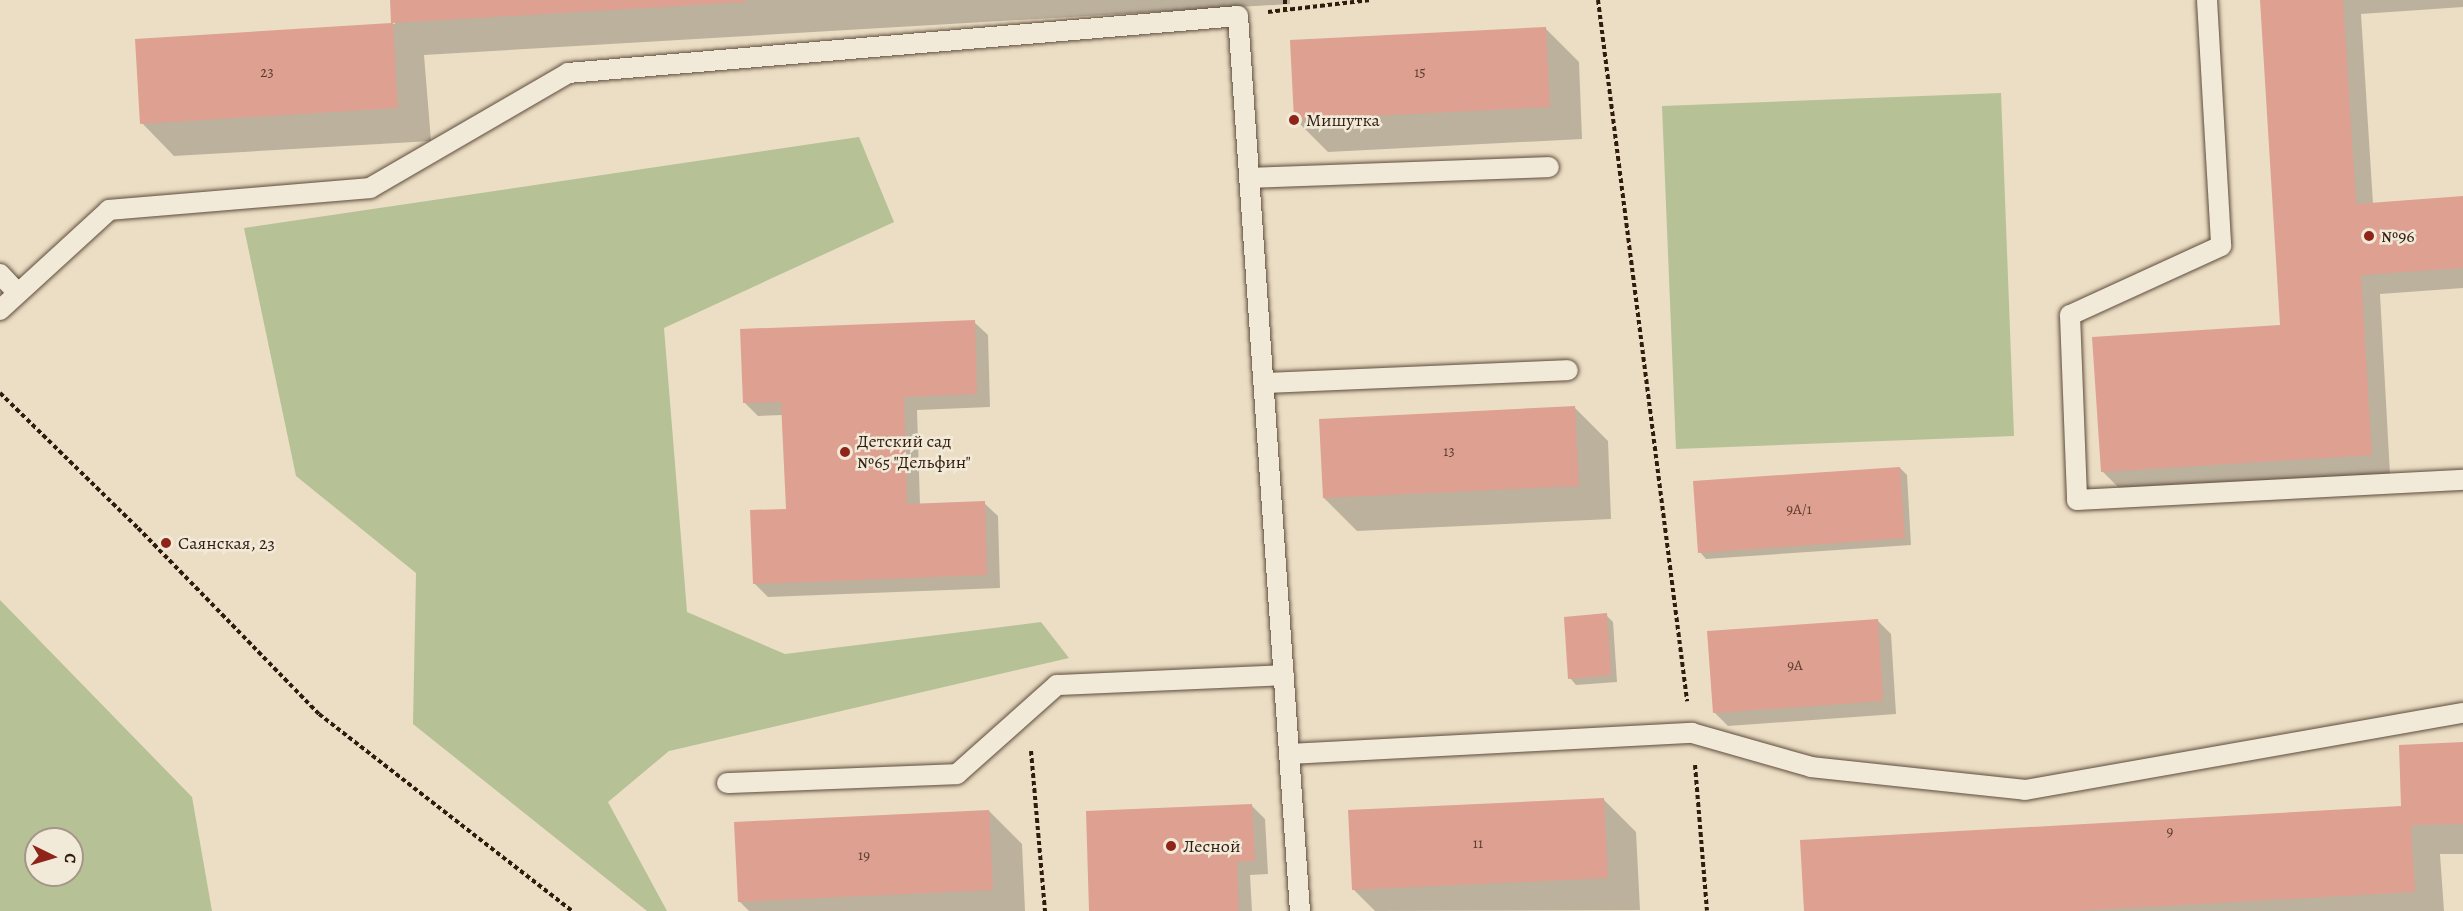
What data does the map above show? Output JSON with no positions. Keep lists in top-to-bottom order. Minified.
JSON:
{"places":["Мишутка","№96","Детский сад №65 \"Дельфин\"","Саянская, 23","Лесной"],"house_numbers":["23","15","13","9А/1","9А","9","11","19"],"north":"right"}
